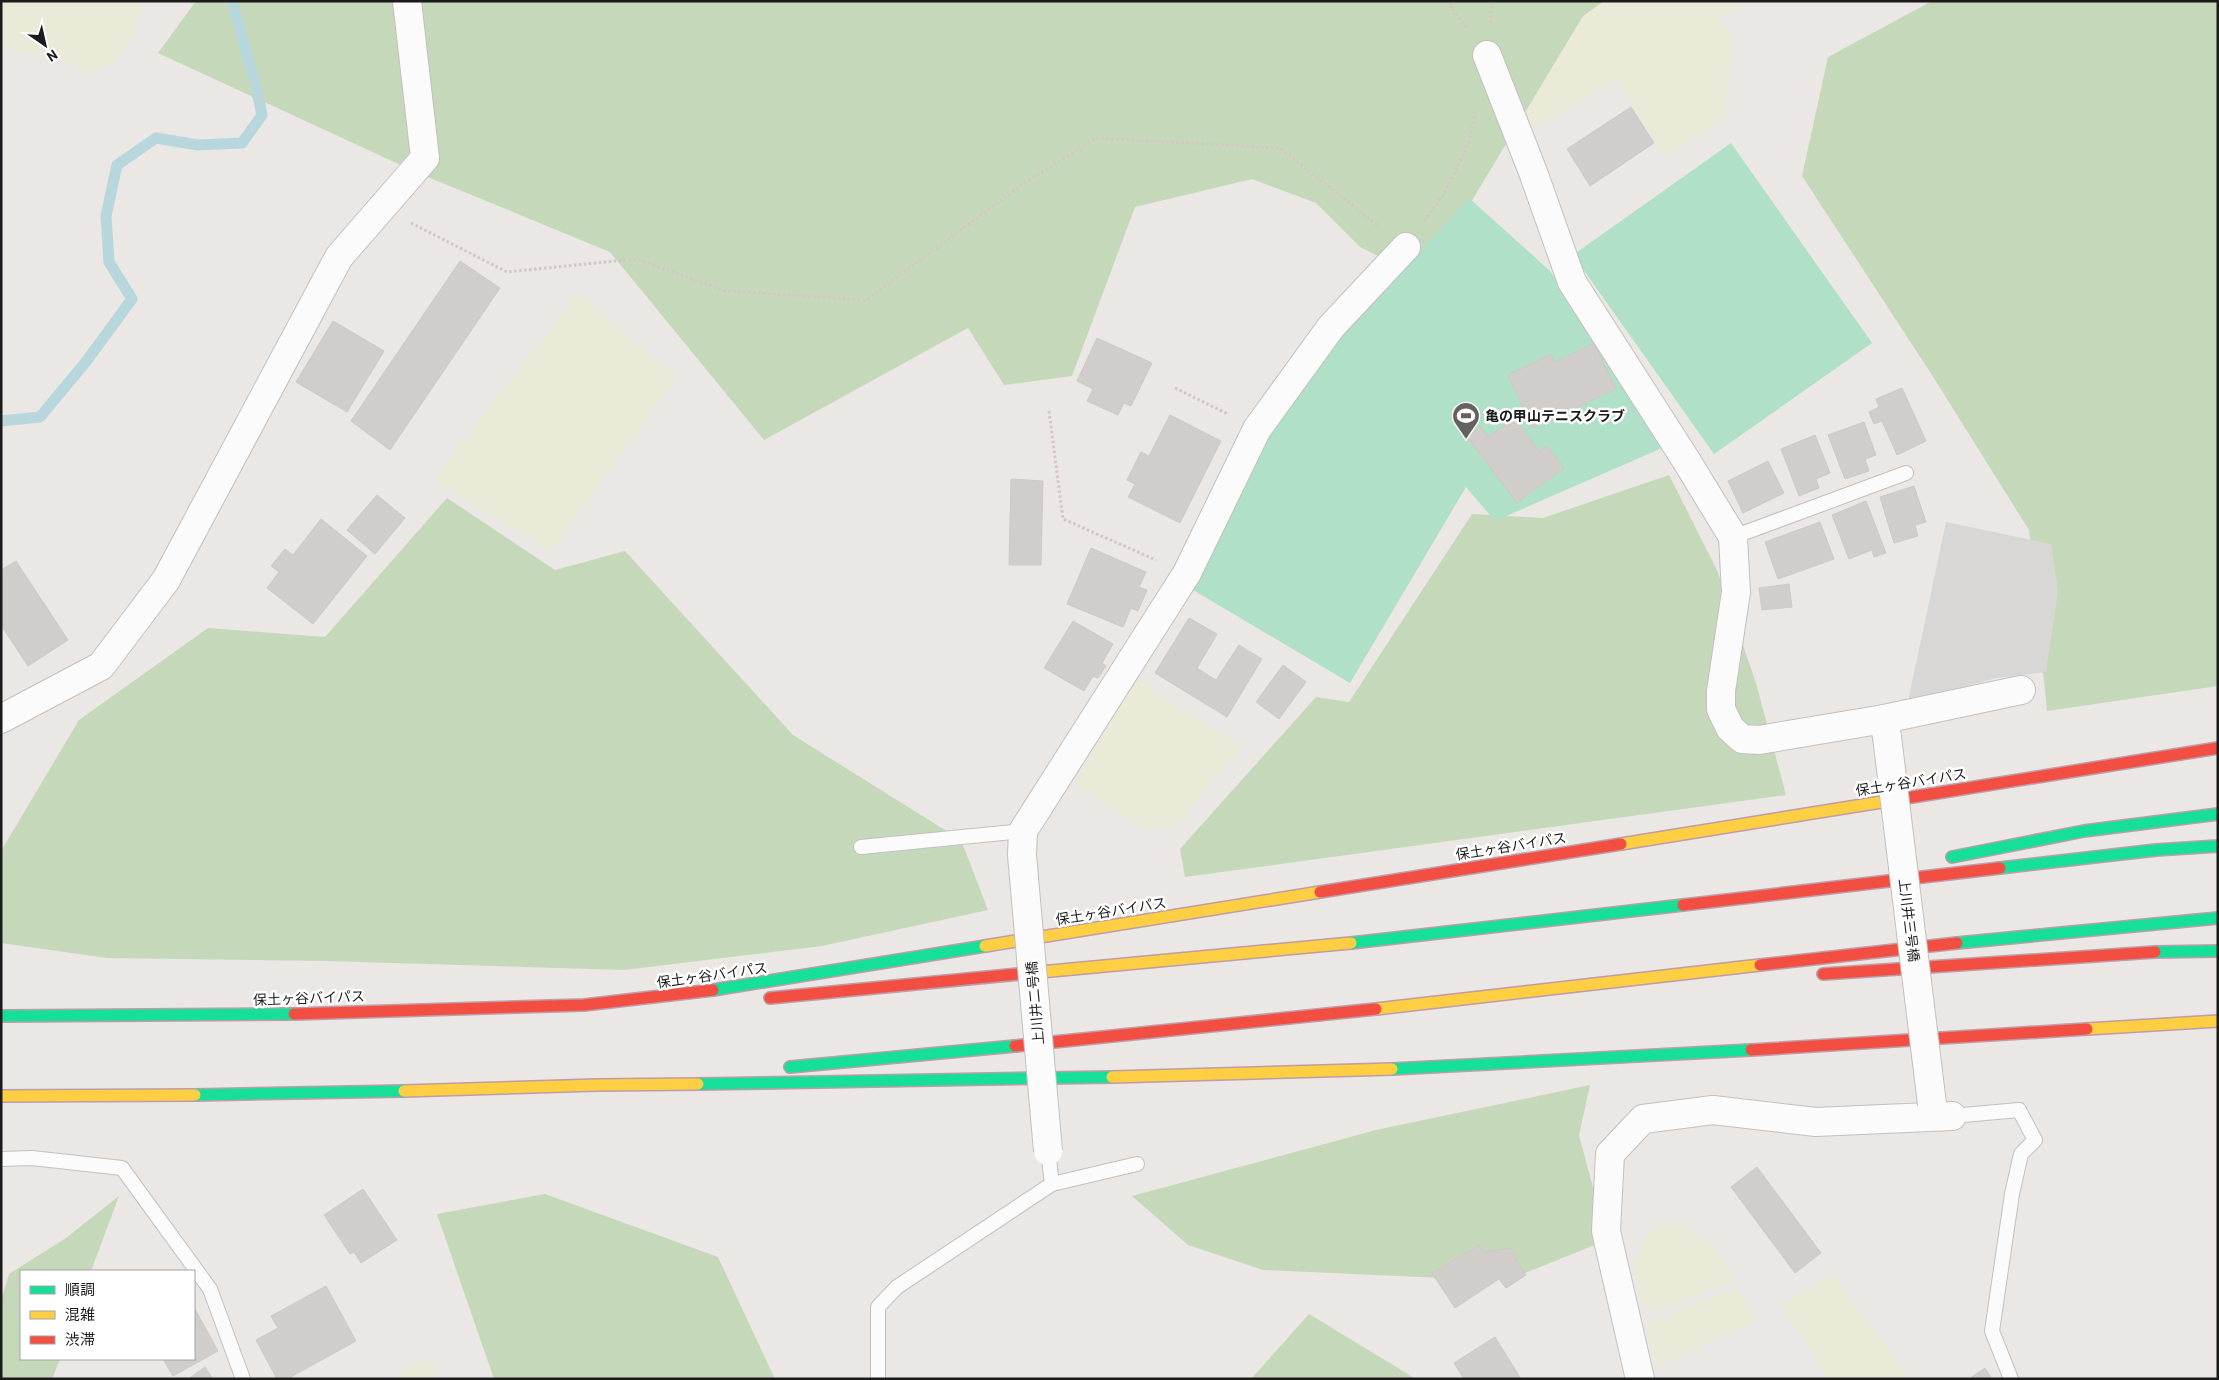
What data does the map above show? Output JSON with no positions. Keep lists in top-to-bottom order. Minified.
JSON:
{"streets":{"highway":["保土ヶ谷バイパス"],"street":["上川井三号橋","上川井二号橋"]},"places":{"sports":["亀の甲山テニスクラブ"]},"legend":["順調","混雑","渋滞"],"north":"bottom right"}
